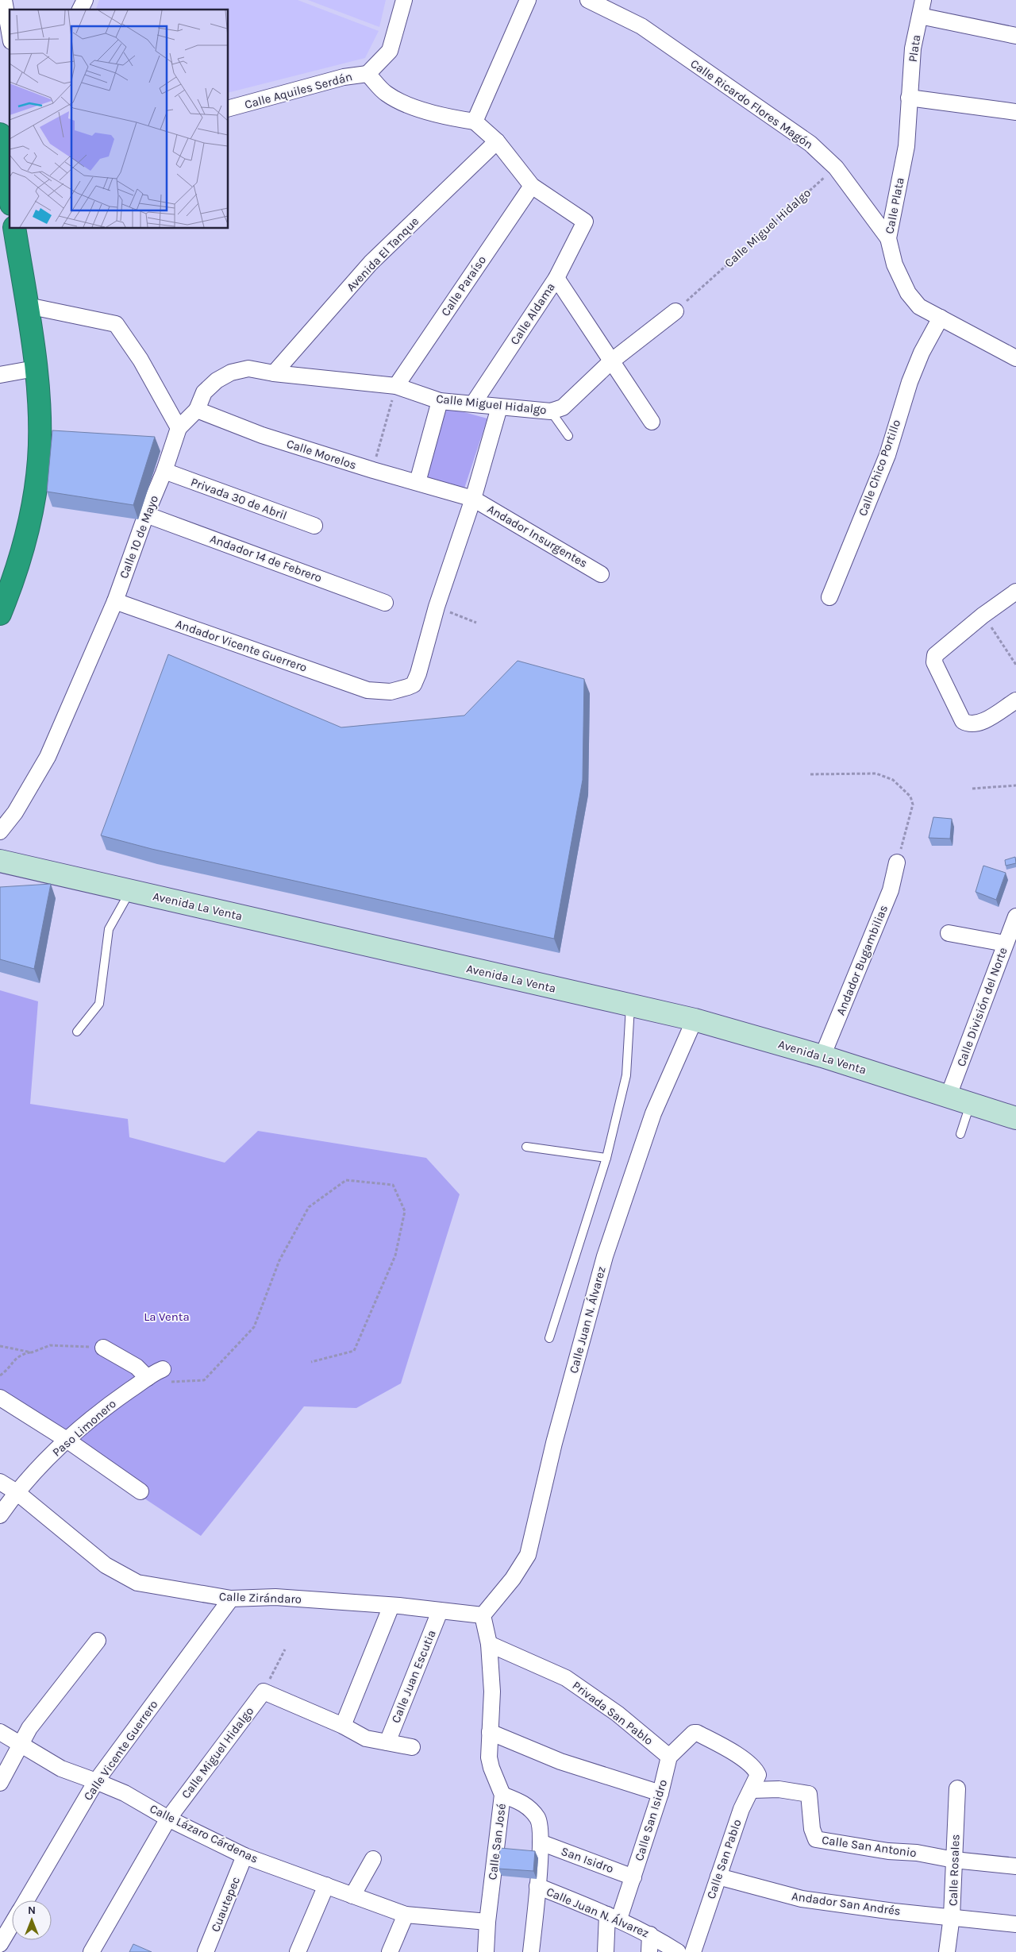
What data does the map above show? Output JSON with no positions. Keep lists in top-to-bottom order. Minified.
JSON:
{"streets":{"main road":["Avenida La Venta"],"street":["Plata","Calle Aquiles Serdán","Calle Ricardo Flores Magón","Calle Plata","Calle Miguel Hidalgo","Avenida El Tanque","Calle Paraíso","Calle Aldama","Calle Morelos","Calle Chico Portillo","Privada 30 de Abril","Andador Insurgentes","Calle 10 de Mayo","Andador 14 de Febrero","Andador Vicente Guerrero","Andador Bugambilias","Calle División del Norte","Calle Juan N. Álvarez","Paso Limonero","Calle Zirándaro","Calle Juan Escutia","Privada San Pablo","Calle Vicente Guerrero","Calle San Isidro","Calle Lázaro Cárdenas","Calle San José","Calle San Antonio","Calle San Pablo","San Isidro","Calle Rosales","Andador San Andrés","Cuautepec"]},"crossings":[["Plata","Calle Plata"],["Calle Ricardo Flores Magón","Calle Plata"],["Calle Ricardo Flores Magón","Calle Miguel Hidalgo"],["Calle Plata","Calle Chico Portillo"],["Calle Miguel Hidalgo","Avenida El Tanque"],["Calle Miguel Hidalgo","Calle Paraíso"],["Calle Miguel Hidalgo","Calle Aldama"],["Calle Miguel Hidalgo","Calle Morelos"],["Calle Miguel Hidalgo","Calle Lázaro Cárdenas"],["Calle Paraíso","Calle Aldama"],["Calle Morelos","Andador Insurgentes"],["Privada 30 de Abril","Calle 10 de Mayo"],["Calle 10 de Mayo","Andador 14 de Febrero"],["Calle 10 de Mayo","Andador Vicente Guerrero"],["Avenida La Venta","Andador Bugambilias"],["Avenida La Venta","Calle División del Norte"],["Avenida La Venta","Calle Juan N. Álvarez"],["Calle Juan N. Álvarez","Calle Zirándaro"],["Calle Juan N. Álvarez","Calle San Isidro"],["Calle Juan N. Álvarez","Calle San José"],["Paso Limonero","Calle Zirándaro"],["Calle Zirándaro","Calle Juan Escutia"],["Calle Zirándaro","Calle Vicente Guerrero"],["Calle Zirándaro","Calle San José"],["Privada San Pablo","Calle San Isidro"],["Privada San Pablo","Calle San José"],["Privada San Pablo","Calle San Pablo"],["Calle Vicente Guerrero","Calle Lázaro Cárdenas"],["Calle San Isidro","Calle San Pablo"],["Calle San Isidro","San Isidro"],["Calle Lázaro Cárdenas","Calle San José"],["Calle Lázaro Cárdenas","Cuautepec"],["Calle San Antonio","Calle San Pablo"],["Calle San Antonio","Calle Rosales"],["Calle San Pablo","Andador San Andrés"],["Calle Rosales","Andador San Andrés"]],"parks":["La Venta"],"north":"top"}
